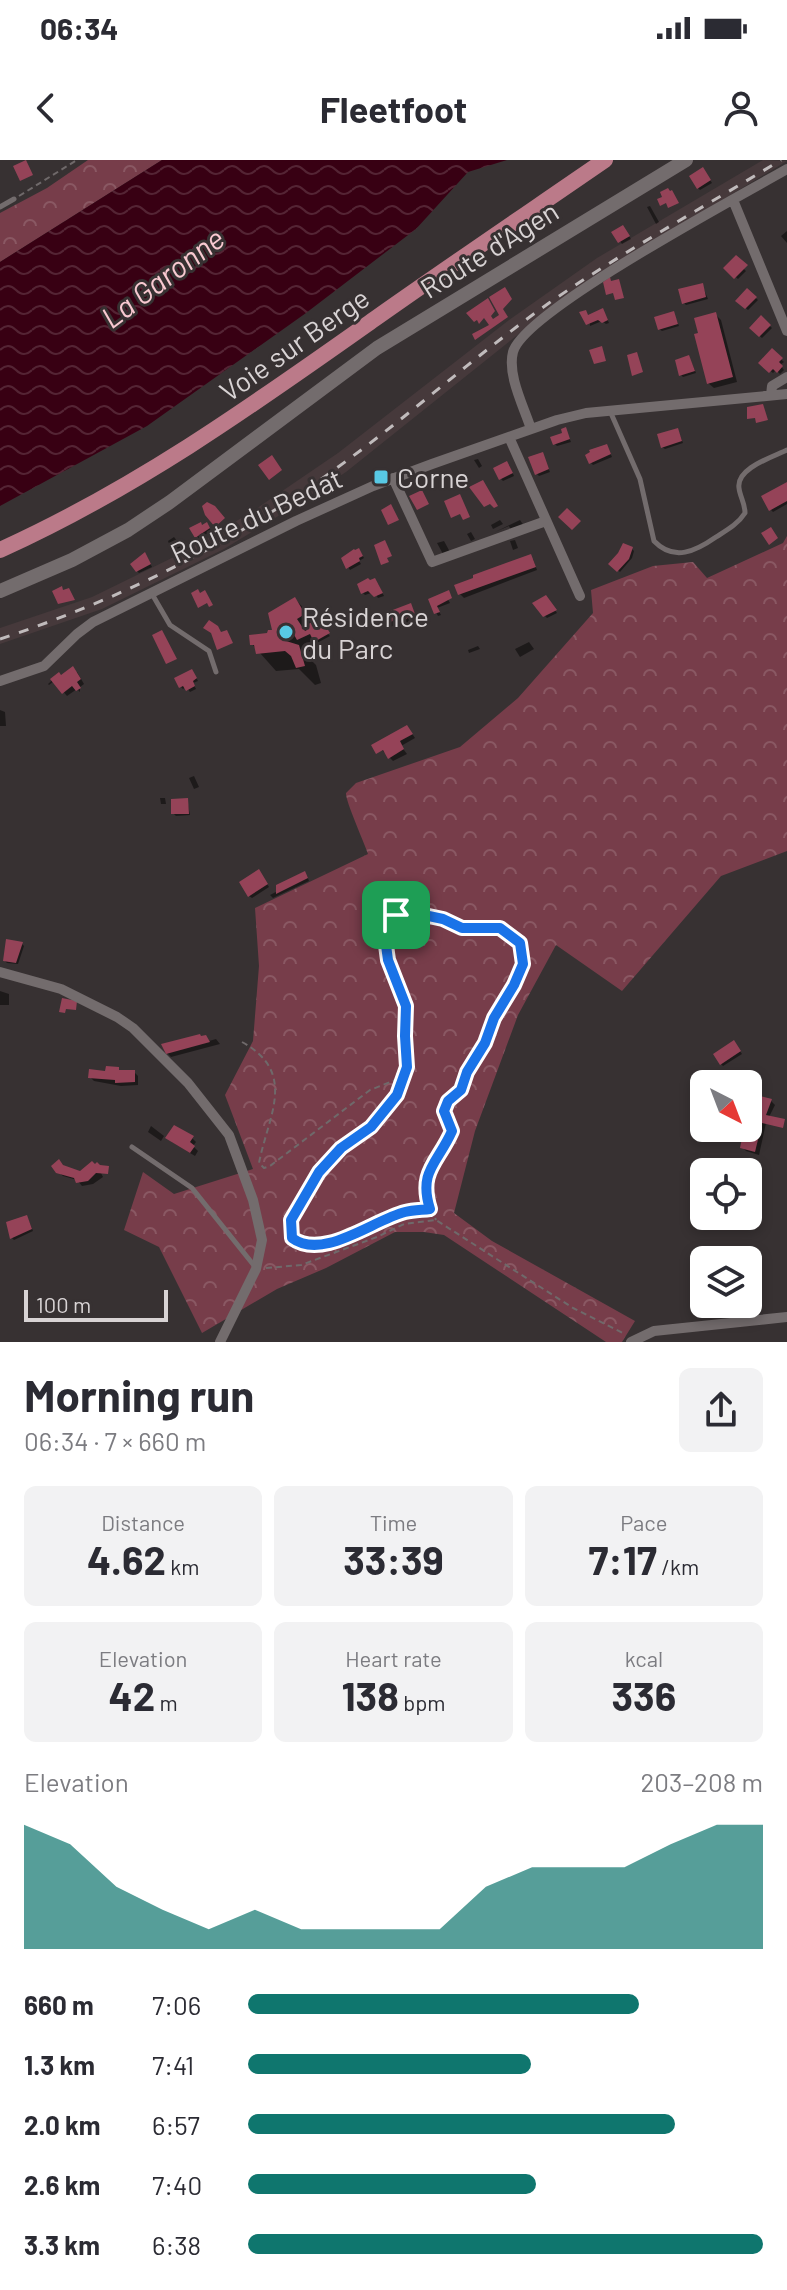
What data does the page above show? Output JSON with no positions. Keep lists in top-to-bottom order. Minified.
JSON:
{"streets":{"main road":["Route d'Agen","Voie sur Berge"],"street":["Route du Bedat"]},"water":["La Garonne"],"places":{"transit":["Corne"],"other":["Résidence du Parc"]},"scale_bar":"100 m","north":"bottom right","page":{"status":"06:34","header":"Fleetfoot","scale":"100 m","heading":["Morning run","06:34 · 7 × 660 m"],"stats":[["Distance","4.62 km"],["Time","33:39"],["Pace","7:17 /km"],["Elevation","42 m"],["Heart rate","138 bpm"],["kcal","336"]],"chart":["Elevation","203–208 m"],"list":[{"name":"660 m","note":"7:06"},{"name":"1.3 km","note":"7:41"},{"name":"2.0 km","note":"6:57"},{"name":"2.6 km","note":"7:40"},{"name":"3.3 km","note":"6:38"}]}}
